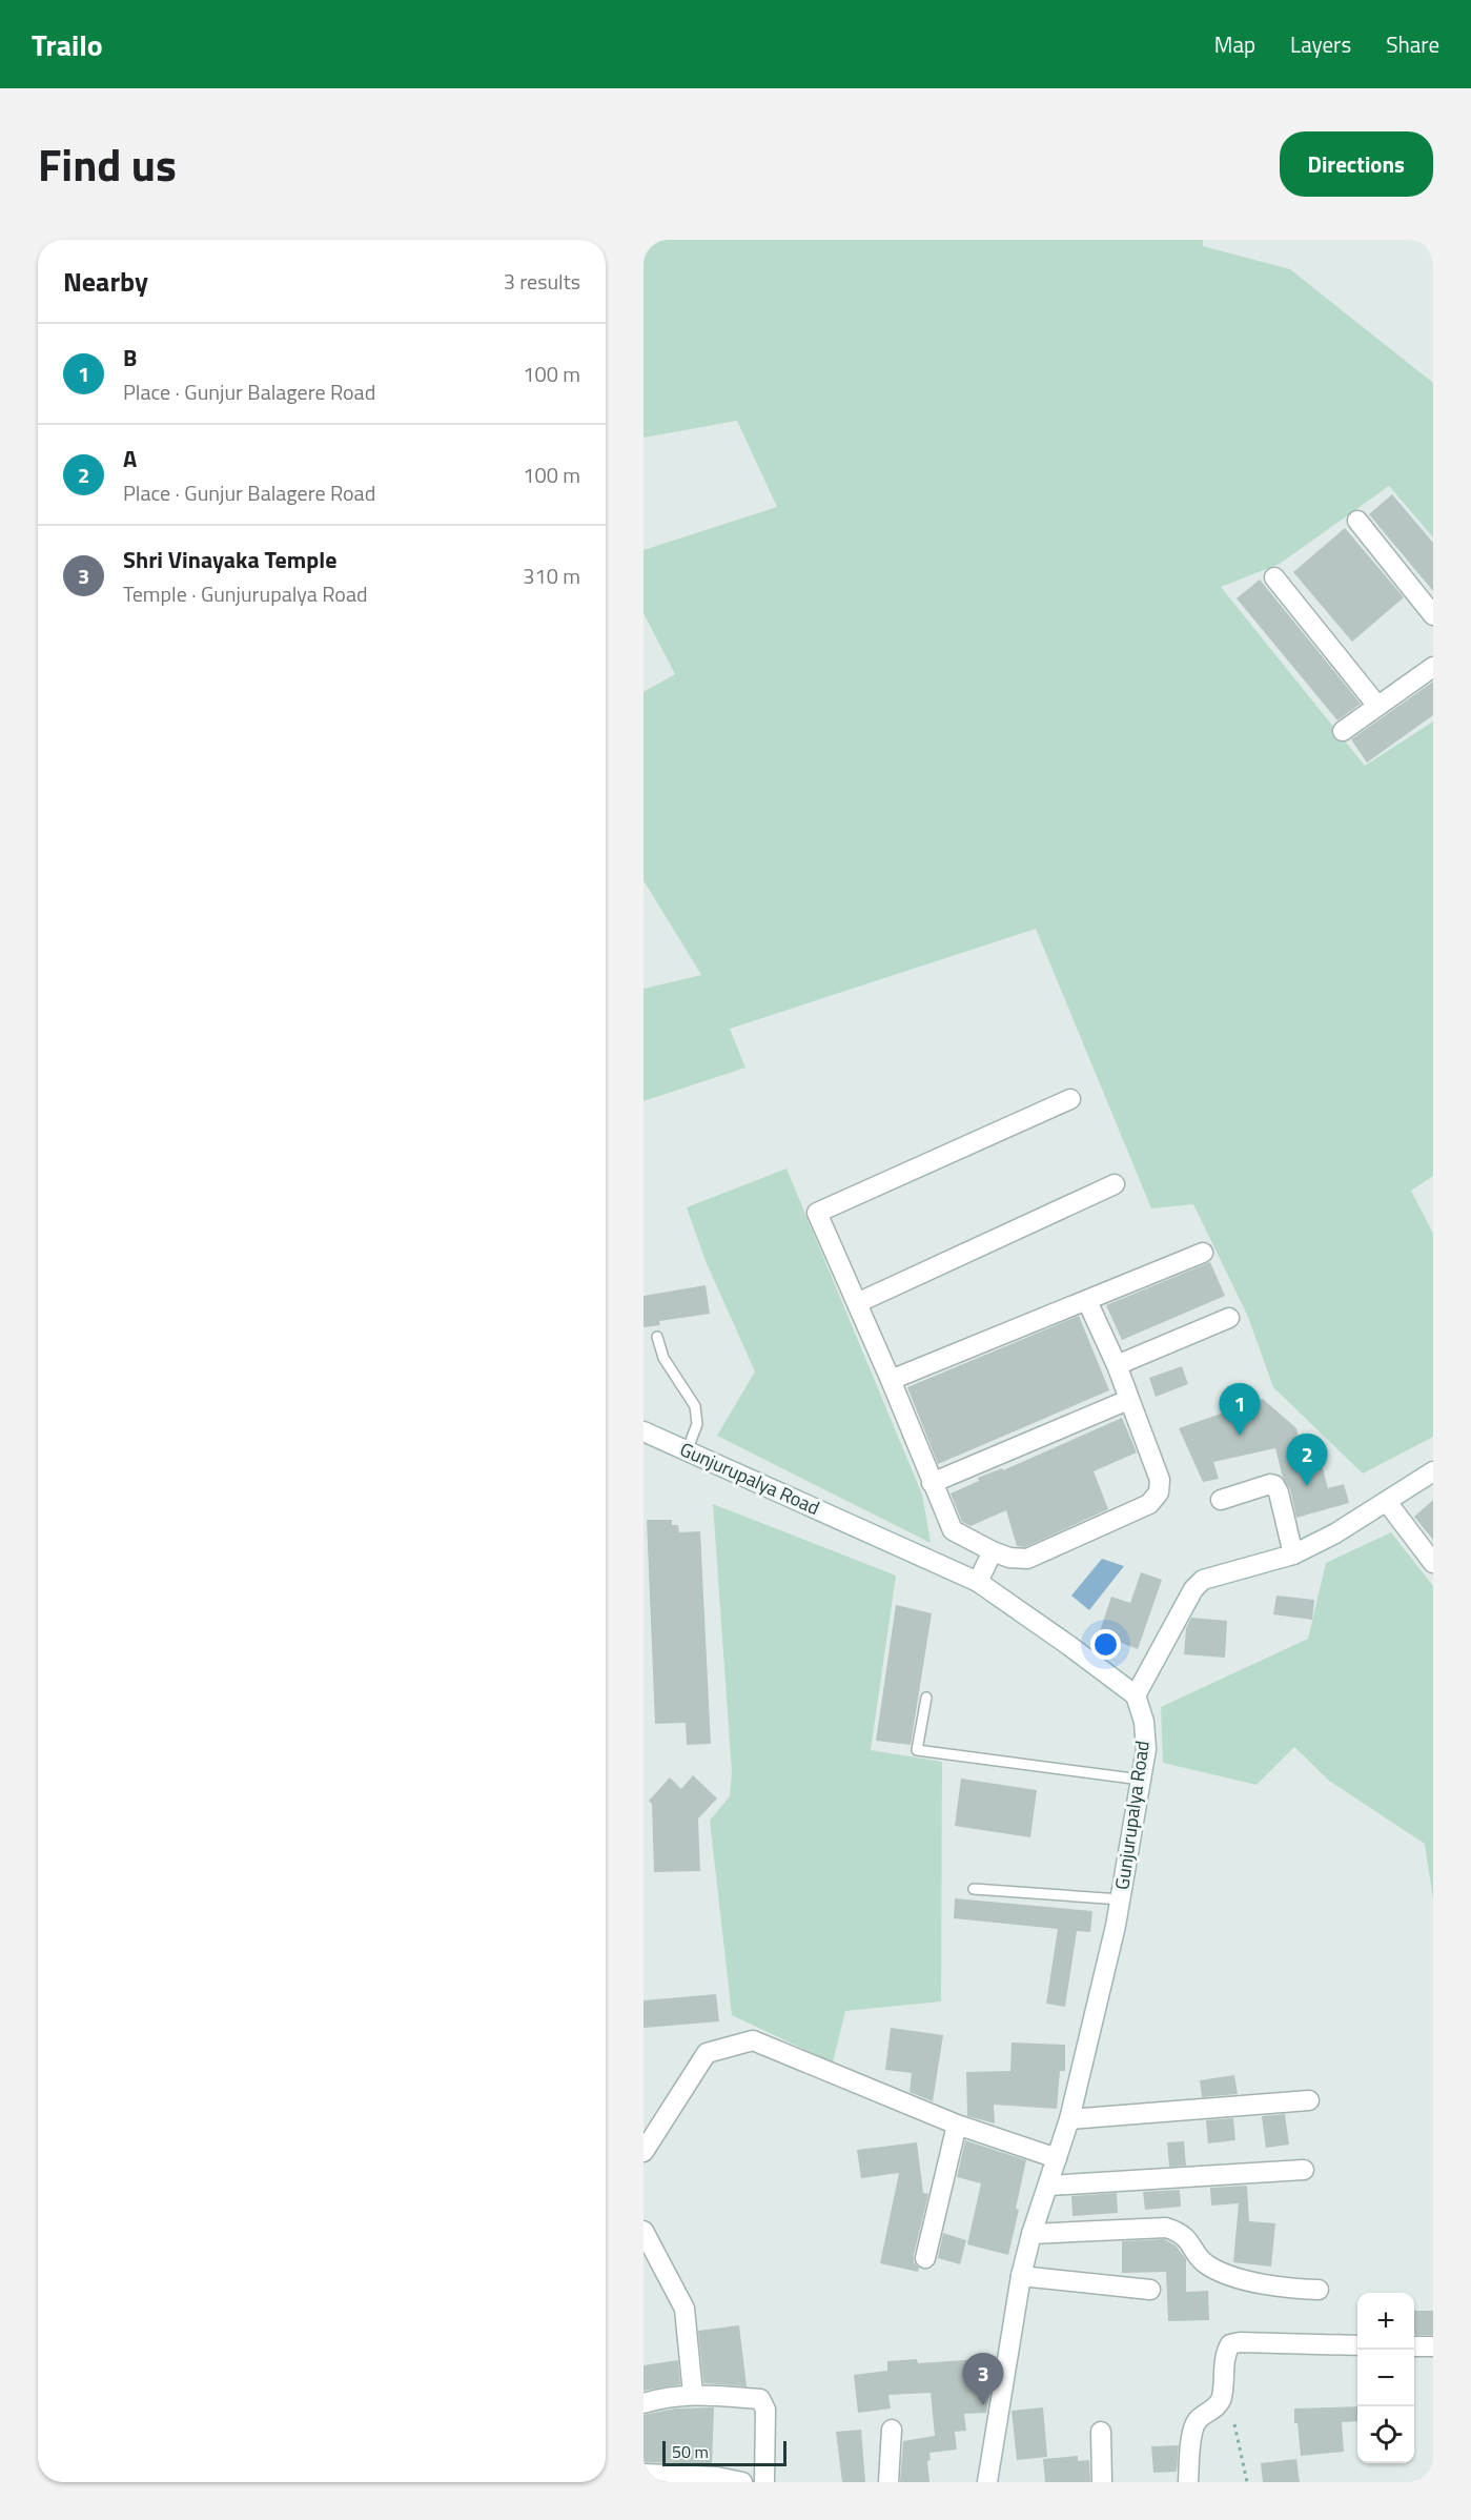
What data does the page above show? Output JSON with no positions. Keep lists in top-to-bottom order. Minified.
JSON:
{"streets":{"street":["Gunjurupalya Road"]},"scale_bar":"50 m","page":{"header":"Trailo","nav":["Map","Layers","Share"],"title":"Find us","buttons":"Directions","heading":["Nearby","3 results"],"list":[{"mark":"1","name":"B","note":"Place · Gunjur Balagere Road","value":"100 m"},{"mark":"2","name":"A","note":"Place · Gunjur Balagere Road","value":"100 m"},{"mark":"3","name":"Shri Vinayaka Temple","note":"Temple · Gunjurupalya Road","value":"310 m"}],"pins":["1","2","3"],"map_buttons":["+","−"],"scale":"50 m"}}
